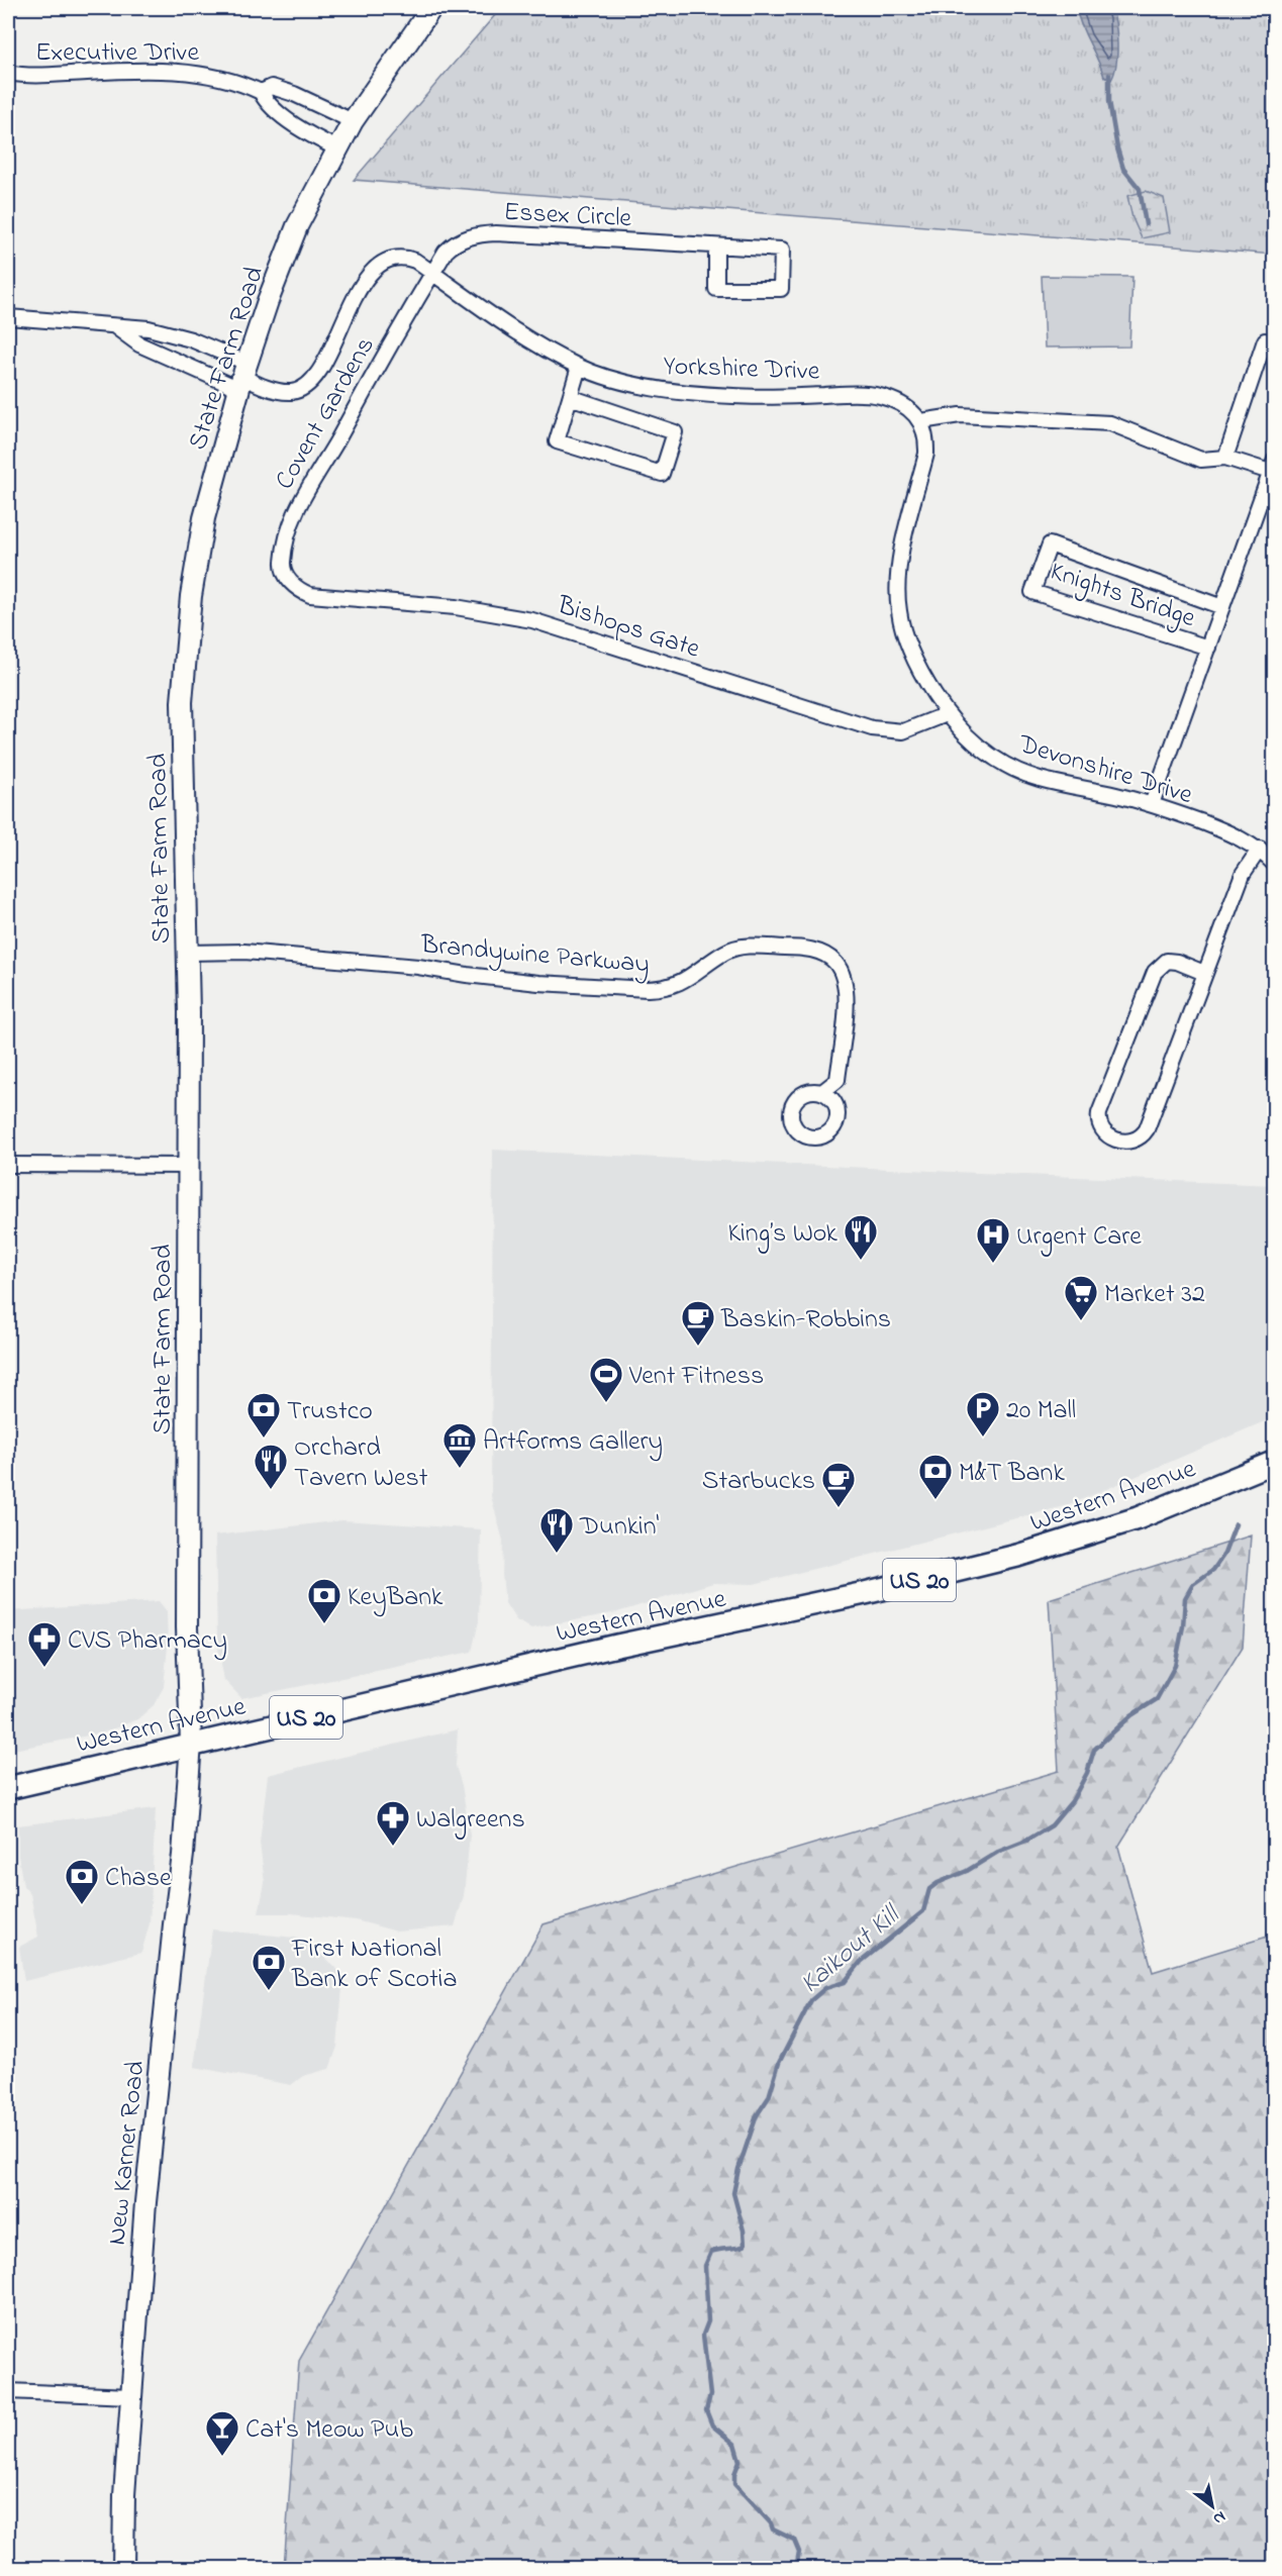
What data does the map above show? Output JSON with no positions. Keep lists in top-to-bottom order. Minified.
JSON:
{"streets":{"main road":["State Farm Road","Western Avenue","US 20","New Karner Road"],"street":["Executive Drive","Essex Circle","Yorkshire Drive","Covent Gardens","Knights Bridge","Bishops Gate","Devonshire Drive","Brandywine Parkway"]},"crossings":[["Executive Drive","State Farm Road"],["Essex Circle","Yorkshire Drive"],["Essex Circle","Covent Gardens"],["State Farm Road","Yorkshire Drive"],["State Farm Road","Brandywine Parkway"],["State Farm Road","Western Avenue"],["State Farm Road","New Karner Road"],["Yorkshire Drive","Covent Gardens"],["Yorkshire Drive","Devonshire Drive"],["Covent Gardens","Bishops Gate"],["Knights Bridge","Devonshire Drive"],["Bishops Gate","Devonshire Drive"],["Western Avenue","New Karner Road"]],"water":["Kaikout Kill"],"places":{"restaurant":["King’s Wok","Orchard Tavern West","Dunkin'"],"hospital":["Urgent Care"],"supermarket":["Market 32"],"cafe":["Baskin-Robbins","Starbucks"],"sports":["Vent Fitness"],"parking":["20 Mall"],"bank":["Trustco","M&T Bank","KeyBank","Chase","First National Bank of Scotia"],"museum":["Artforms Gallery"],"pharmacy":["CVS Pharmacy","Walgreens"],"bar":["Cat's Meow Pub"]},"north":"bottom right"}
